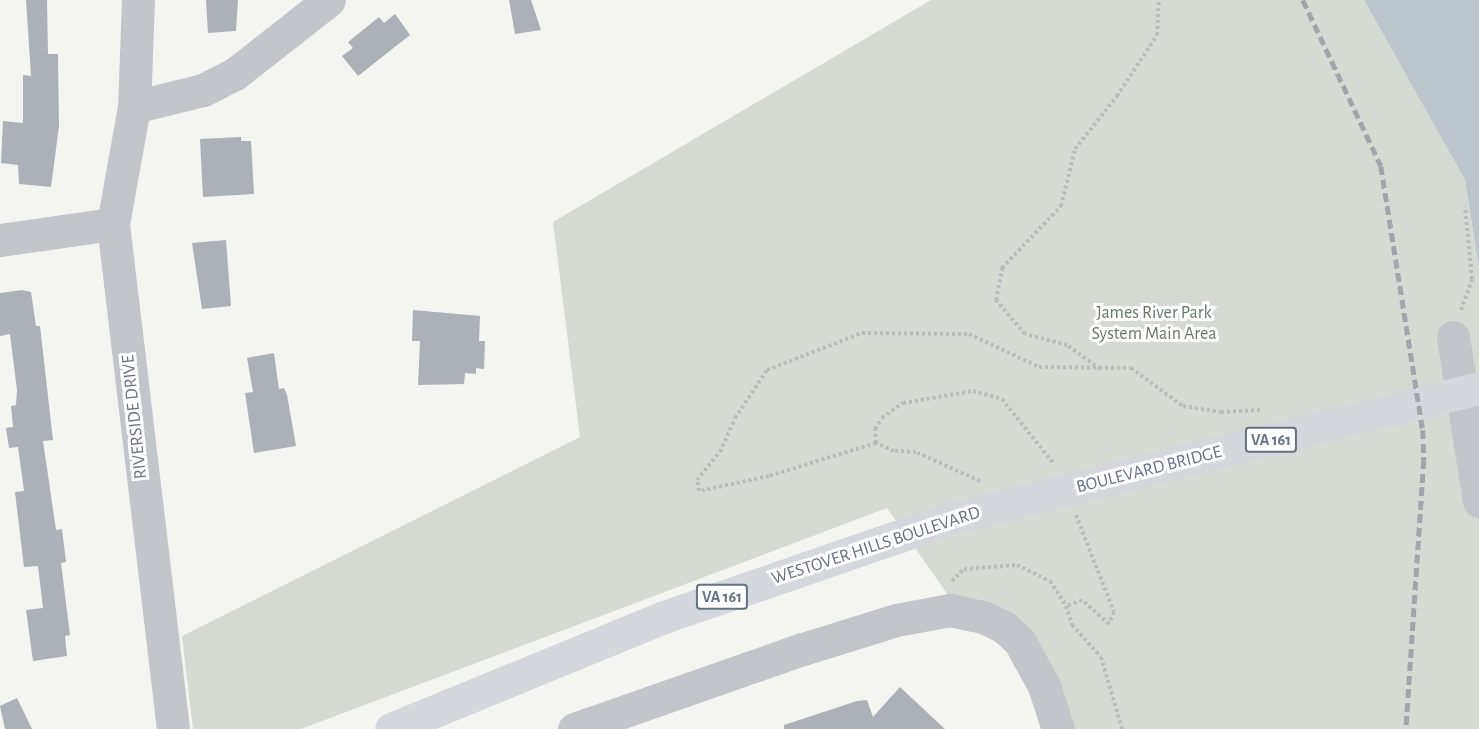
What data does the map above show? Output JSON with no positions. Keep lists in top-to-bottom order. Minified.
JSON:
{"streets":{"main road":["VA 161","BOULEVARD BRIDGE","WESTOVER HILLS BOULEVARD"],"street":["RIVERSIDE DRIVE"]},"crossings":[["BOULEVARD BRIDGE","WESTOVER HILLS BOULEVARD"]],"parks":["James River Park System Main Area"]}
